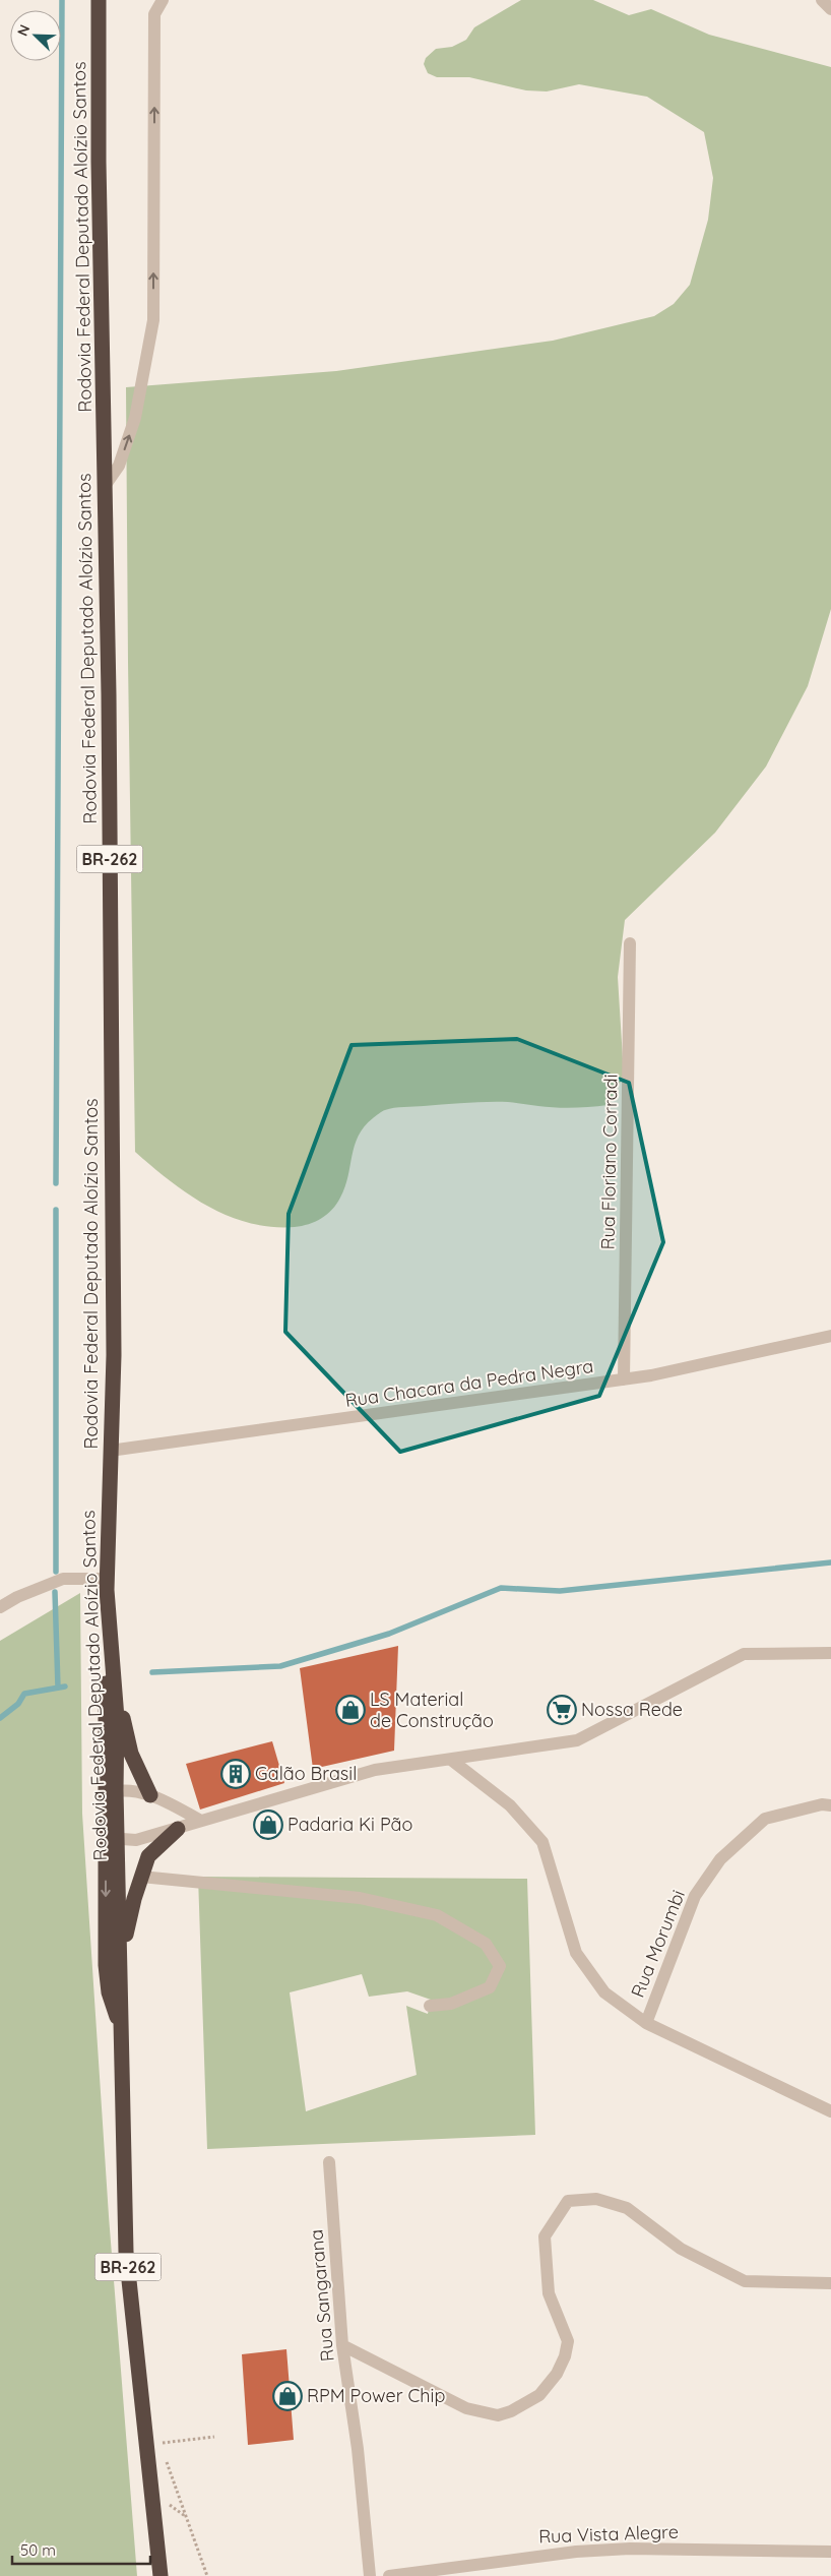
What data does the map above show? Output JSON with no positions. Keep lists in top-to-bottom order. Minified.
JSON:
{"streets":{"highway":["Rodovia Federal Deputado Aloízio Santos","BR-262"],"street":["Rua Floriano Corradi","Rua Chacara da Pedra Negra","Rua Morumbi","Rua Sangarana","Rua Vista Alegre"]},"crossings":[["Rodovia Federal Deputado Aloízio Santos","Rua Chacara da Pedra Negra"],["Rua Floriano Corradi","Rua Chacara da Pedra Negra"]],"places":{"shop":["LS Material de Construção","Padaria Ki Pão","RPM Power Chip"],"supermarket":["Nossa Rede"],"building":["Galão Brasil"]},"scale_bar":"50 m","north":"top left"}
